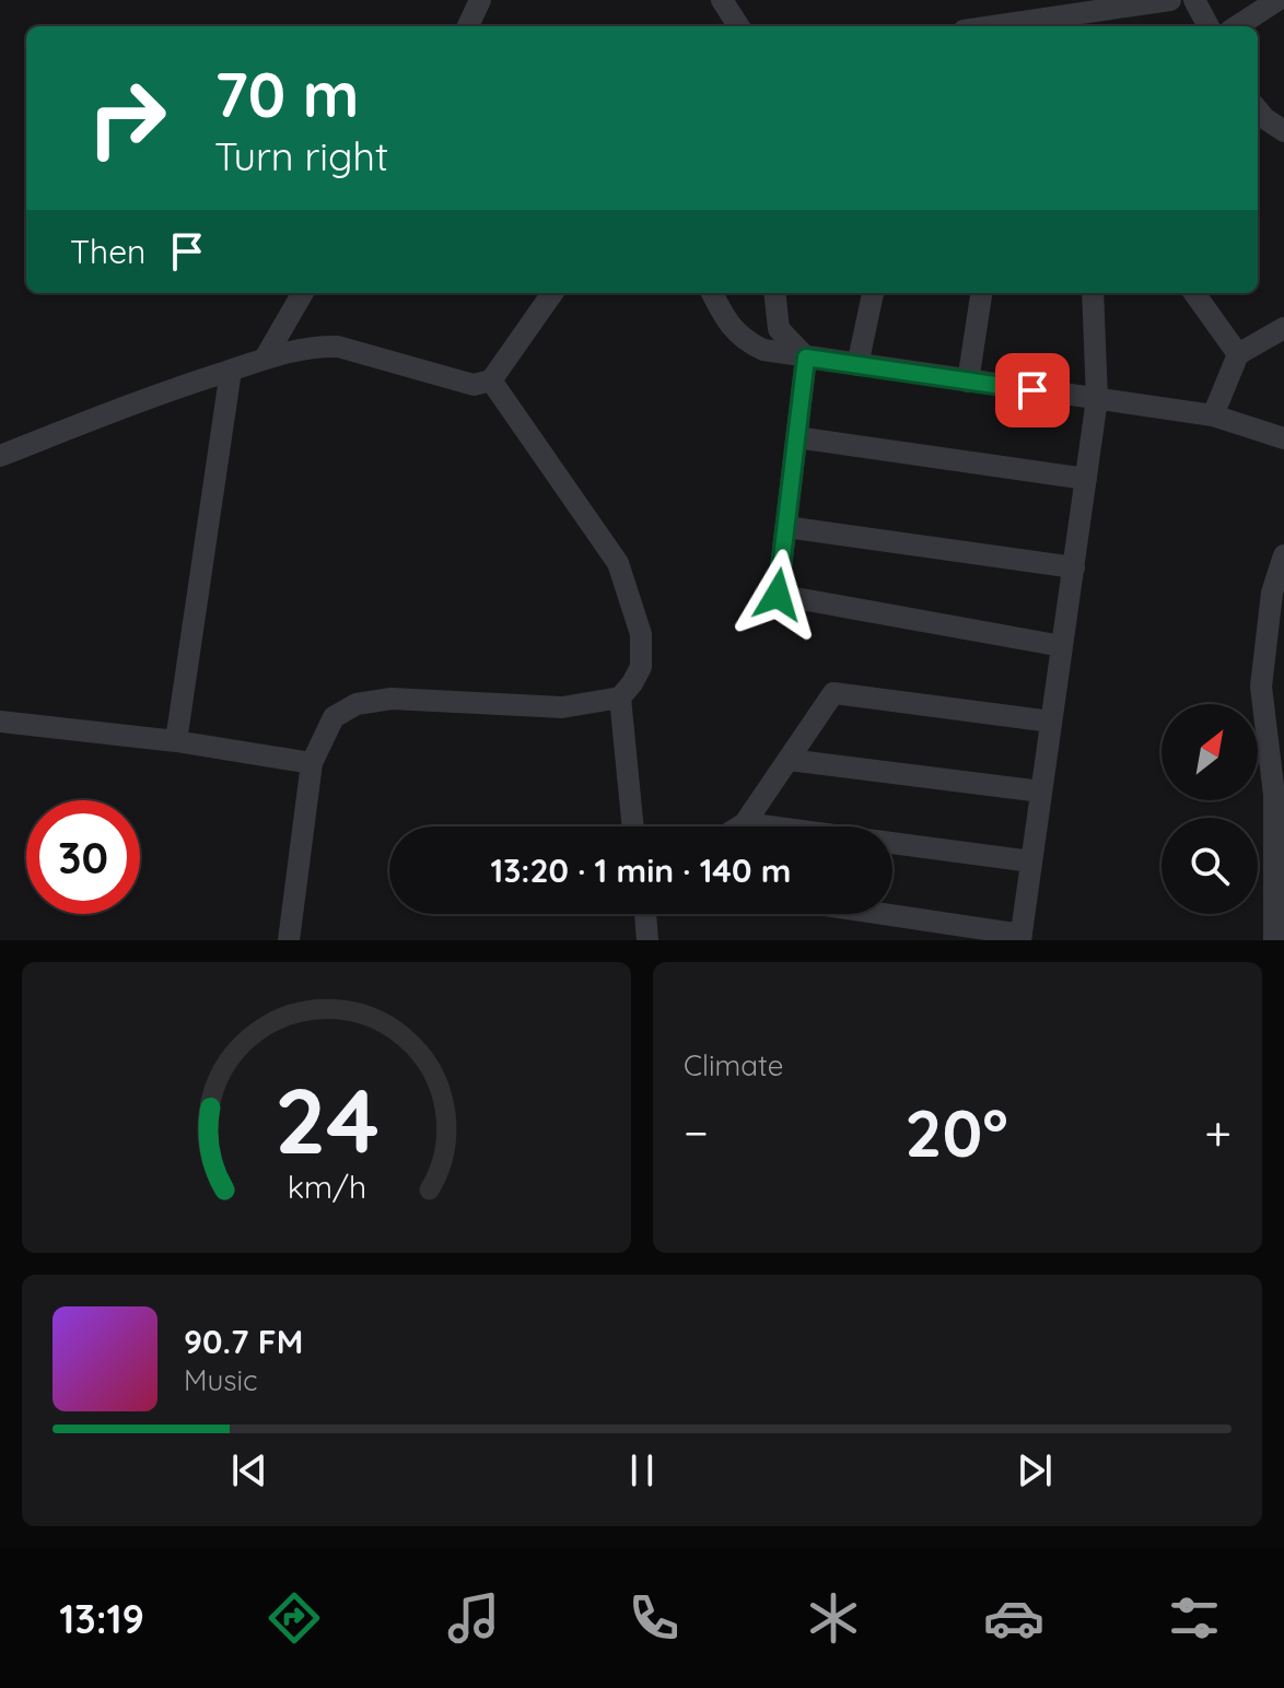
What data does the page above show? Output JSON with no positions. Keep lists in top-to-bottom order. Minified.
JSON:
{"north":"top right","page":{"turn":["70 m","Turn right"],"then":"Then","limit":"30","trip":"13:20 · 1 min · 140 m","tile":"Climate","heat":["−","20°","+"],"song":["90.7 FM","Music"],"tabs":"13:19","gauge":["24","km/h"]}}
